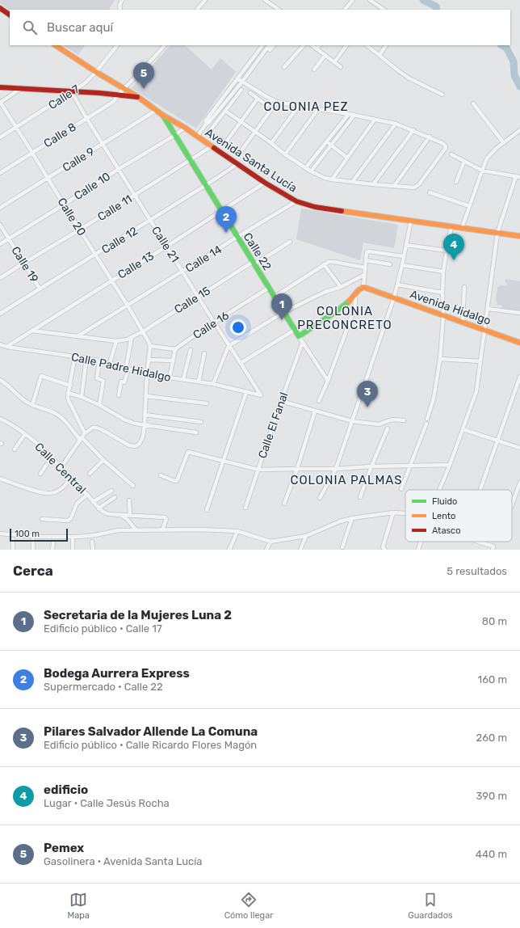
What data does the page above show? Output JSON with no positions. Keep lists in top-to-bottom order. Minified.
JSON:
{"streets":{"street":["Calle 7","Calle 8","Calle 9","Avenida Santa Lucía","Calle 10","Calle 11","Calle 20","Calle 12","Calle 21","Calle 22","Calle 14","Calle 19","Calle 13","Calle 15","Avenida Hidalgo","Calle 16","Calle Padre Hidalgo","Calle El Fanal","Calle Central"]},"crossings":[["Calle 7","Avenida Santa Lucía"],["Calle 7","Calle 20"],["Calle 7","Calle 21"],["Calle 8","Avenida Santa Lucía"],["Calle 8","Calle 20"],["Calle 8","Calle 21"],["Calle 9","Avenida Santa Lucía"],["Calle 9","Calle 20"],["Calle 9","Calle 21"],["Avenida Santa Lucía","Calle 10"],["Avenida Santa Lucía","Calle 11"],["Avenida Santa Lucía","Calle 12"],["Avenida Santa Lucía","Calle 22"],["Avenida Santa Lucía","Calle 14"],["Avenida Santa Lucía","Calle 13"],["Calle 10","Calle 20"],["Calle 10","Calle 21"],["Calle 10","Calle 22"],["Calle 10","Calle 19"],["Calle 11","Calle 20"],["Calle 11","Calle 21"],["Calle 11","Calle 22"],["Calle 11","Calle 19"],["Calle 20","Calle 12"],["Calle 20","Calle 14"],["Calle 20","Calle 13"],["Calle 20","Calle 15"],["Calle 12","Calle 21"],["Calle 12","Calle 22"],["Calle 12","Calle 19"],["Calle 21","Calle 14"],["Calle 21","Calle 13"],["Calle 21","Calle 15"],["Calle 21","Calle 16"],["Calle 21","Calle Padre Hidalgo"],["Calle 22","Calle 14"],["Calle 22","Calle 13"],["Calle 22","Calle 15"],["Calle 22","Calle 16"],["Calle 22","Calle El Fanal"],["Calle 13","Calle Padre Hidalgo"]],"districts":["COLONIA PEZ","COLONIA PRECONCRETO","COLONIA PALMAS"],"legend":["Fluido","Lento","Atasco"],"scale_bar":"100 m","page":{"search":"Buscar aquí","pins":["5","2","4","1","3"],"scale":"100 m","heading":["Cerca","5 resultados"],"list":[{"mark":"1","name":"Secretaria de la Mujeres Luna 2","note":"Edificio público · Calle 17","value":"80 m"},{"mark":"2","name":"Bodega Aurrera Express","note":"Supermercado · Calle 22","value":"160 m"},{"mark":"3","name":"Pilares Salvador Allende La Comuna","note":"Edificio público · Calle Ricardo Flores Magón","value":"260 m"},{"mark":"4","name":"edificio","note":"Lugar · Calle Jesús Rocha","value":"390 m"},{"mark":"5","name":"Pemex","note":"Gasolinera · Avenida Santa Lucía","value":"440 m"}],"nav":["Mapa","Cómo llegar","Guardados"]}}
